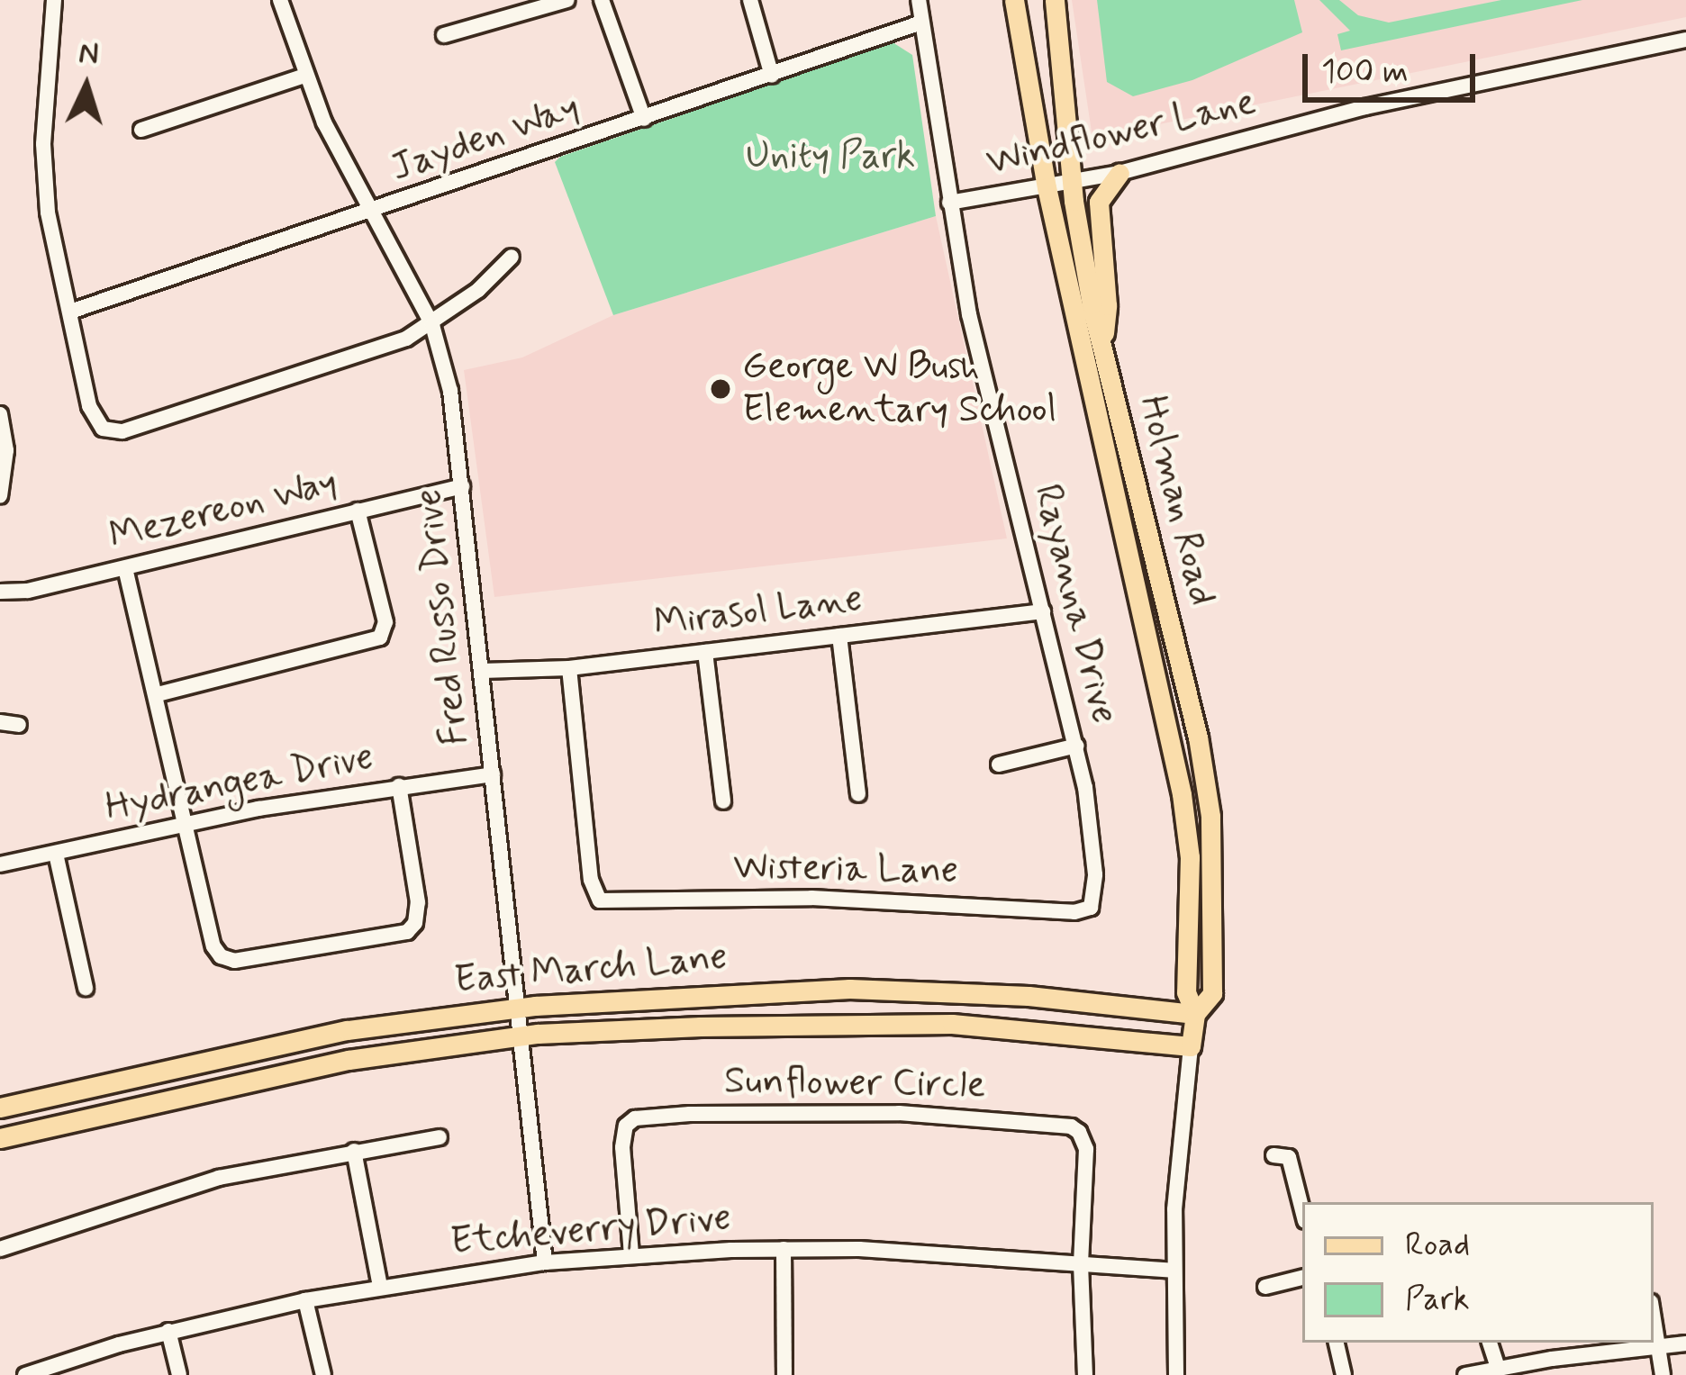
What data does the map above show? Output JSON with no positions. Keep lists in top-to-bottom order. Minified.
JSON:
{"streets":{"main road":["Holman Road","East March Lane"],"street":["Windflower Lane","Jayden Way","Mezereon Way","Rayanna Drive","Mirasol Lane","Fred Russo Drive","Hydrangea Drive","Wisteria Lane","Sunflower Circle","Etcheverry Drive"]},"crossings":[["Windflower Lane","Holman Road"],["Windflower Lane","Rayanna Drive"],["Jayden Way","Rayanna Drive"],["Jayden Way","Fred Russo Drive"],["Holman Road","East March Lane"],["Holman Road","Etcheverry Drive"],["Mezereon Way","Fred Russo Drive"],["Rayanna Drive","Mirasol Lane"],["Rayanna Drive","Wisteria Lane"],["Mirasol Lane","Fred Russo Drive"],["Mirasol Lane","Wisteria Lane"],["Fred Russo Drive","Hydrangea Drive"],["Fred Russo Drive","East March Lane"],["Fred Russo Drive","Etcheverry Drive"],["Sunflower Circle","Etcheverry Drive"]],"parks":["Unity Park"],"places":["George W Bush Elementary School"],"legend":["Road","Park"],"scale_bar":"100 m","north":"top"}
